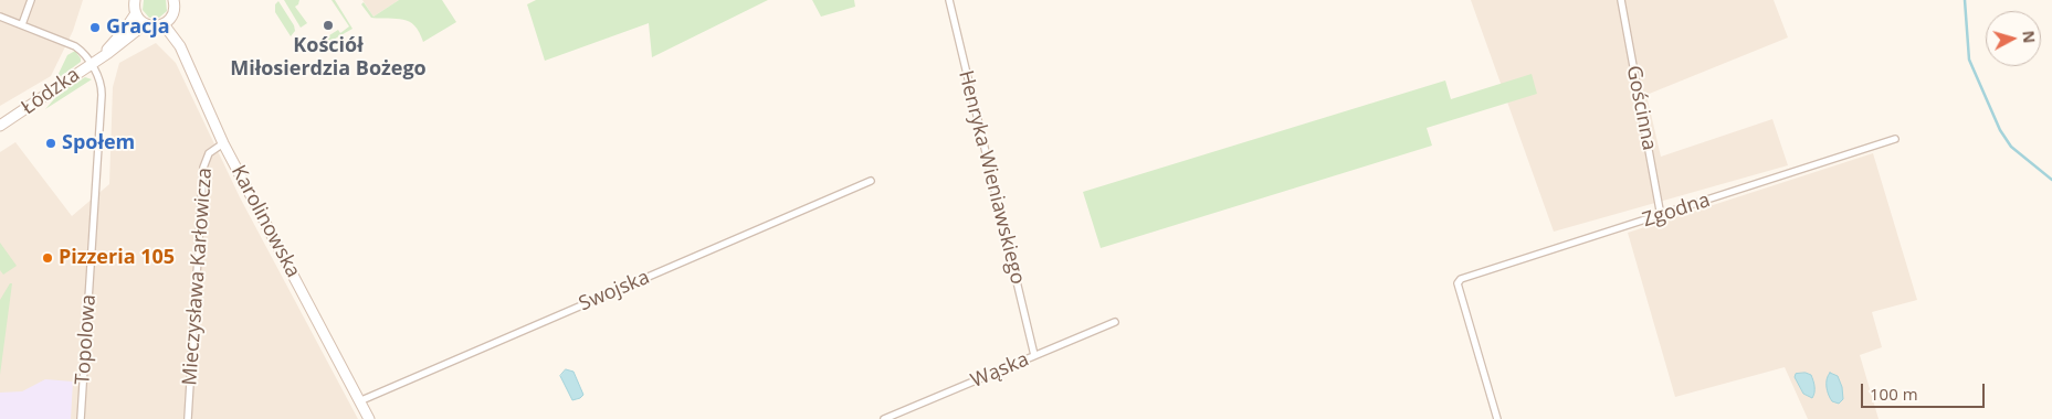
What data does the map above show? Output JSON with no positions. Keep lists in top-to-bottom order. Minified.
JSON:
{"streets":{"street":["Łódzka","Gościnna","Henryka Wieniawskiego","Zgodna","Karolinowska","Mieczysława Karłowicza","Swojska","Topolowa","Wąska"]},"crossings":[["Łódzka","Topolowa"],["Gościnna","Zgodna"],["Henryka Wieniawskiego","Wąska"],["Karolinowska","Mieczysława Karłowicza"],["Karolinowska","Swojska"]],"places":["Kościół Miłosierdzia Bożego","Gracja","Społem","Pizzeria 105"],"scale_bar":"100 m","north":"right"}
